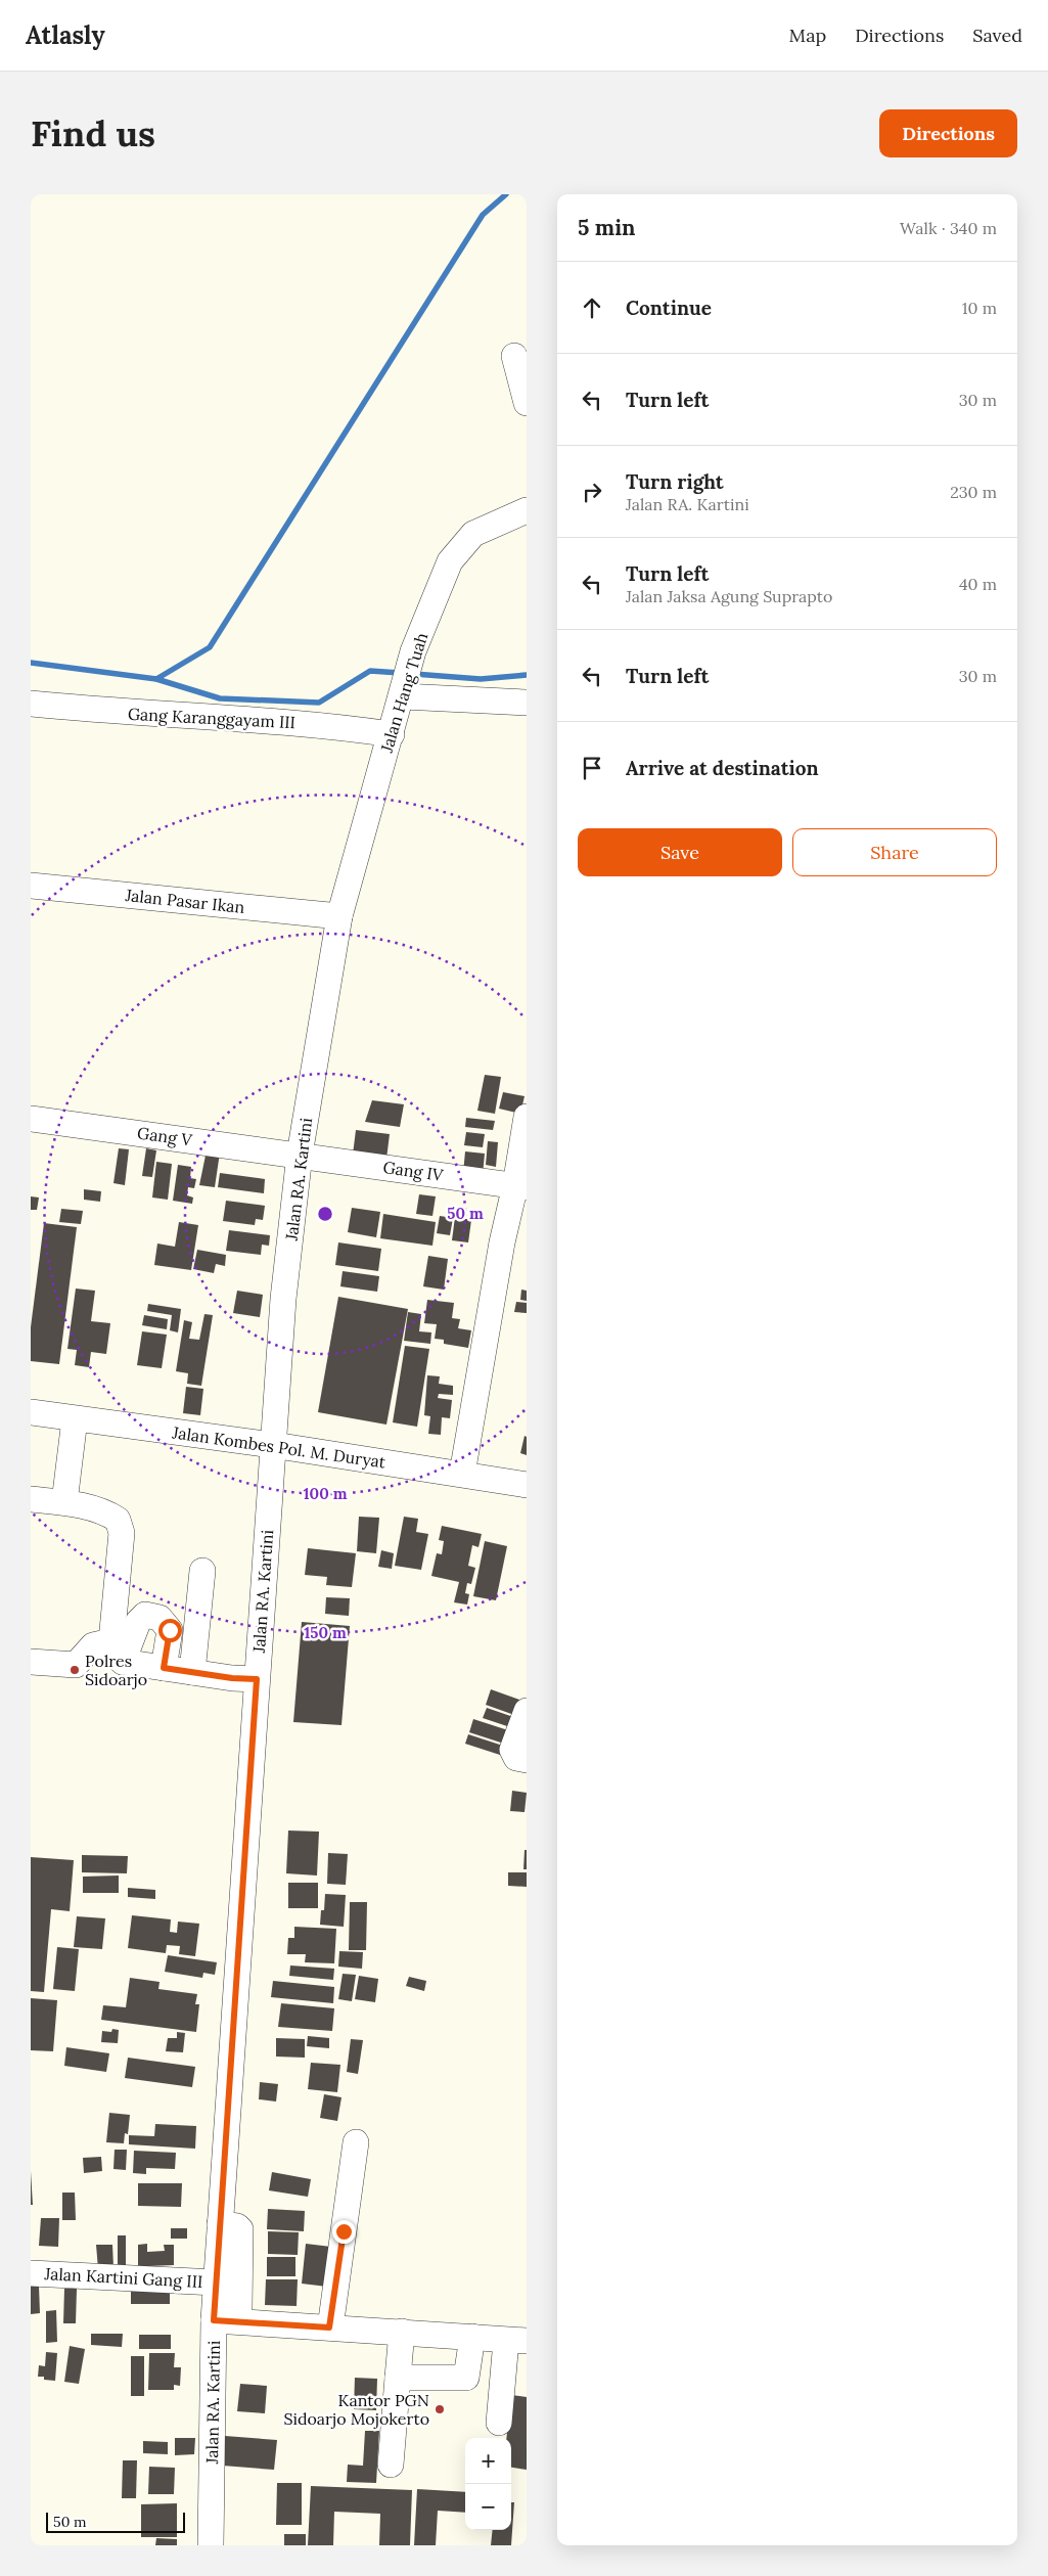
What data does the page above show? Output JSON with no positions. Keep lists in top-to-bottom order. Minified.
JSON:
{"streets":{"street":["Jalan Hang Tuah","Gang Karanggayam III","Jalan Pasar Ikan","Gang V","Gang IV","Jalan RA. Kartini","Jalan Kombes Pol. M. Duryat","Jalan Kartini Gang III"]},"crossings":[["Jalan Hang Tuah","Gang Karanggayam III"],["Jalan Hang Tuah","Jalan Pasar Ikan"],["Jalan Hang Tuah","Jalan RA. Kartini"],["Jalan Pasar Ikan","Jalan RA. Kartini"],["Gang V","Gang IV"],["Gang V","Jalan RA. Kartini"],["Gang IV","Jalan RA. Kartini"],["Jalan RA. Kartini","Jalan Kombes Pol. M. Duryat"],["Jalan RA. Kartini","Jalan Kartini Gang III"]],"places":["Polres Sidoarjo","Kantor PGN Sidoarjo Mojokerto"],"scale_bar":"50 m","page":{"header":"Atlasly","nav":["Map","Directions","Saved"],"buttons":["Directions",["Save","Share"]],"title":"Find us","heading":["5 min","Walk · 340 m"],"list":[["Continue","10 m"],["Turn left","30 m"],["Turn right","Jalan RA. Kartini","230 m"],["Turn left","Jalan Jaksa Agung Suprapto","40 m"],["Turn left","30 m"],"Arrive at destination"],"map_buttons":["+","−"],"scale":"50 m"},"rings":["50 m","100 m","150 m"]}
